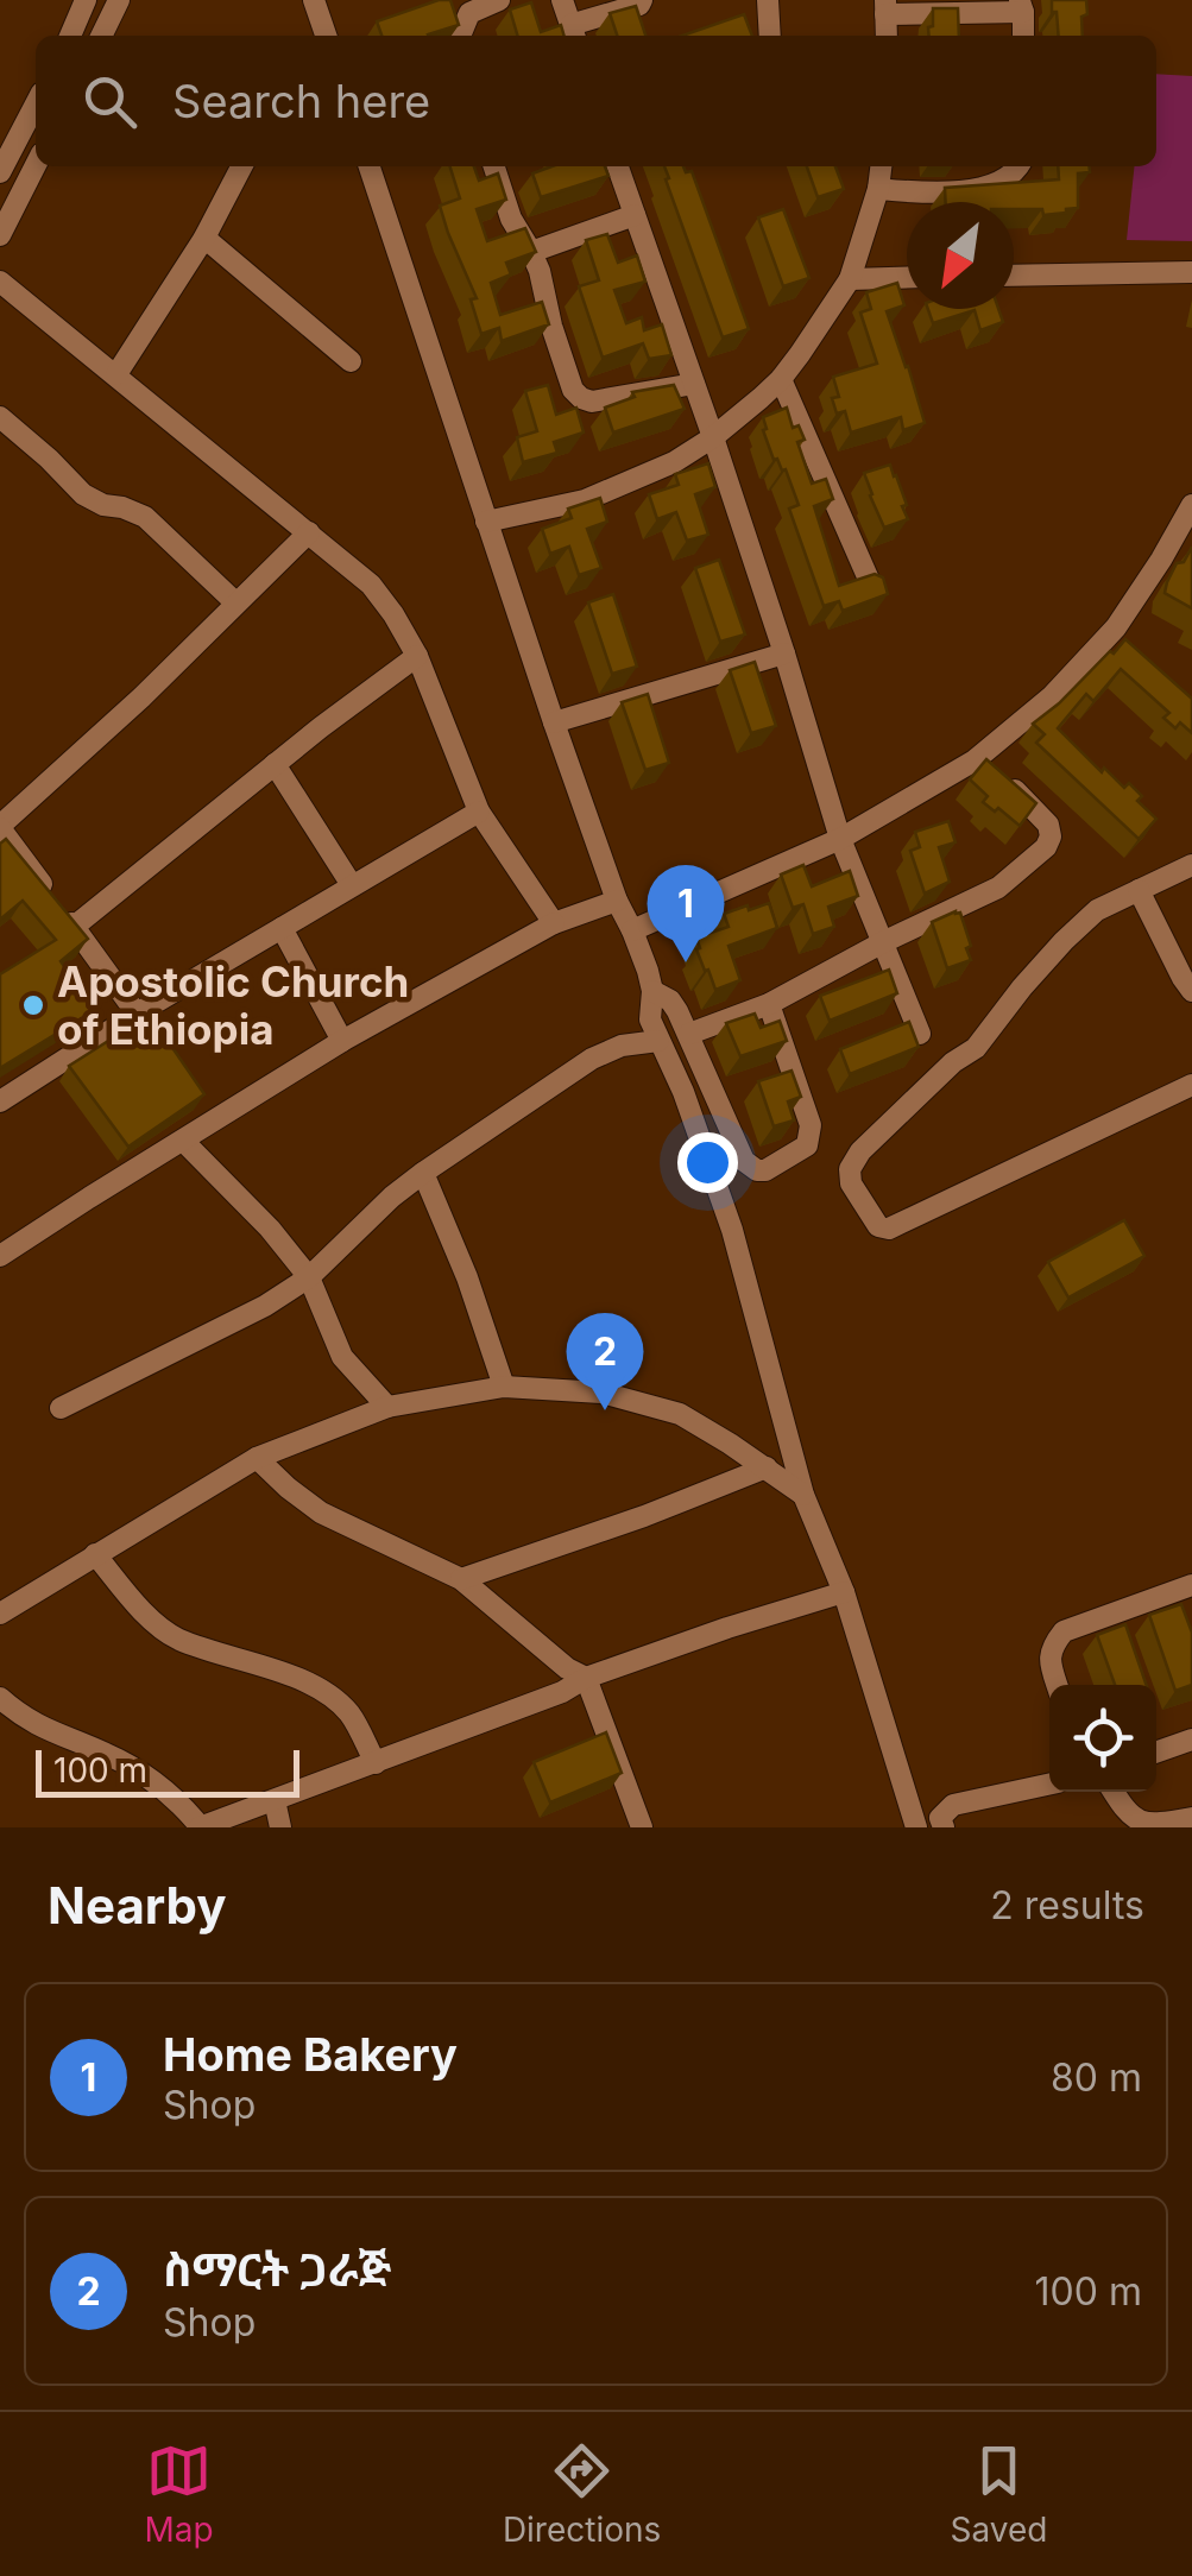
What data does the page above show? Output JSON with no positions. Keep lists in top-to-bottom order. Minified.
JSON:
{"places":["Apostolic Church of Ethiopia"],"scale_bar":"100 m","north":"bottom left","page":{"search":"Search here","pins":["1","2"],"scale":"100 m","heading":["Nearby","2 results"],"list":[{"mark":"1","name":"Home Bakery","note":"Shop","value":"80 m"},{"mark":"2","name":"ስማርት ጋራጅ","note":"Shop","value":"100 m"}],"nav":["Map","Directions","Saved"]}}
